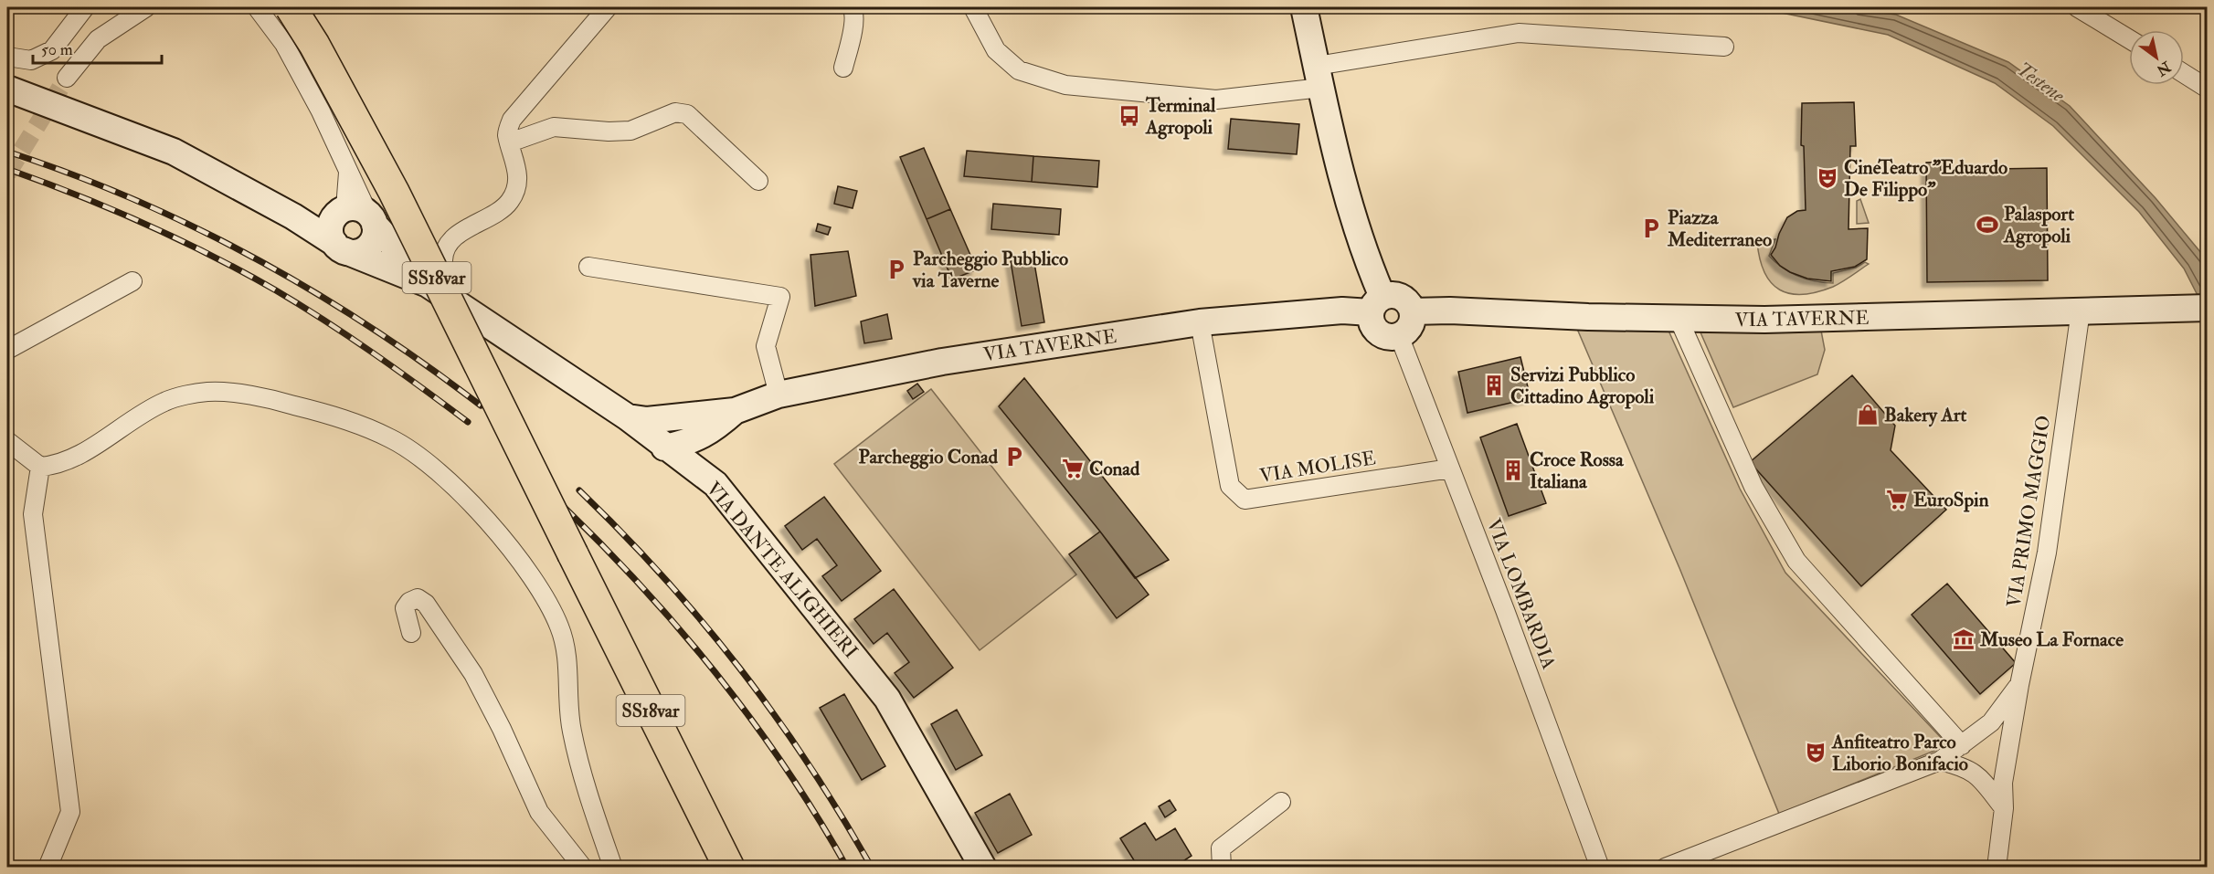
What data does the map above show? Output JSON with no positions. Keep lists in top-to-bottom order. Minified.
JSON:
{"streets":{"highway":["SS18var"],"street":["VIA TAVERNE","VIA MOLISE","VIA PRIMO MAGGIO","VIA DANTE ALIGHIERI","VIA LOMBARDIA"]},"crossings":[["VIA TAVERNE","VIA MOLISE"],["VIA TAVERNE","VIA PRIMO MAGGIO"],["VIA TAVERNE","VIA DANTE ALIGHIERI"],["VIA TAVERNE","VIA LOMBARDIA"],["VIA MOLISE","VIA LOMBARDIA"]],"water":["Testene"],"places":{"bus stop":["Terminal Agropoli"],"theatre":["CineTeatro \"Eduardo De Filippo\"","Anfiteatro Parco Liborio Bonifacio"],"sports":["Palasport Agropoli"],"parking":["Piazza Mediterraneo","Parcheggio Pubblico via Taverne","Parcheggio Conad"],"building":["Servizi Pubblico Cittadino Agropoli","Croce Rossa Italiana"],"shop":["Bakery Art"],"supermarket":["Conad","EuroSpin"],"museum":["Museo La Fornace"]},"scale_bar":"50 m","north":"bottom right"}
